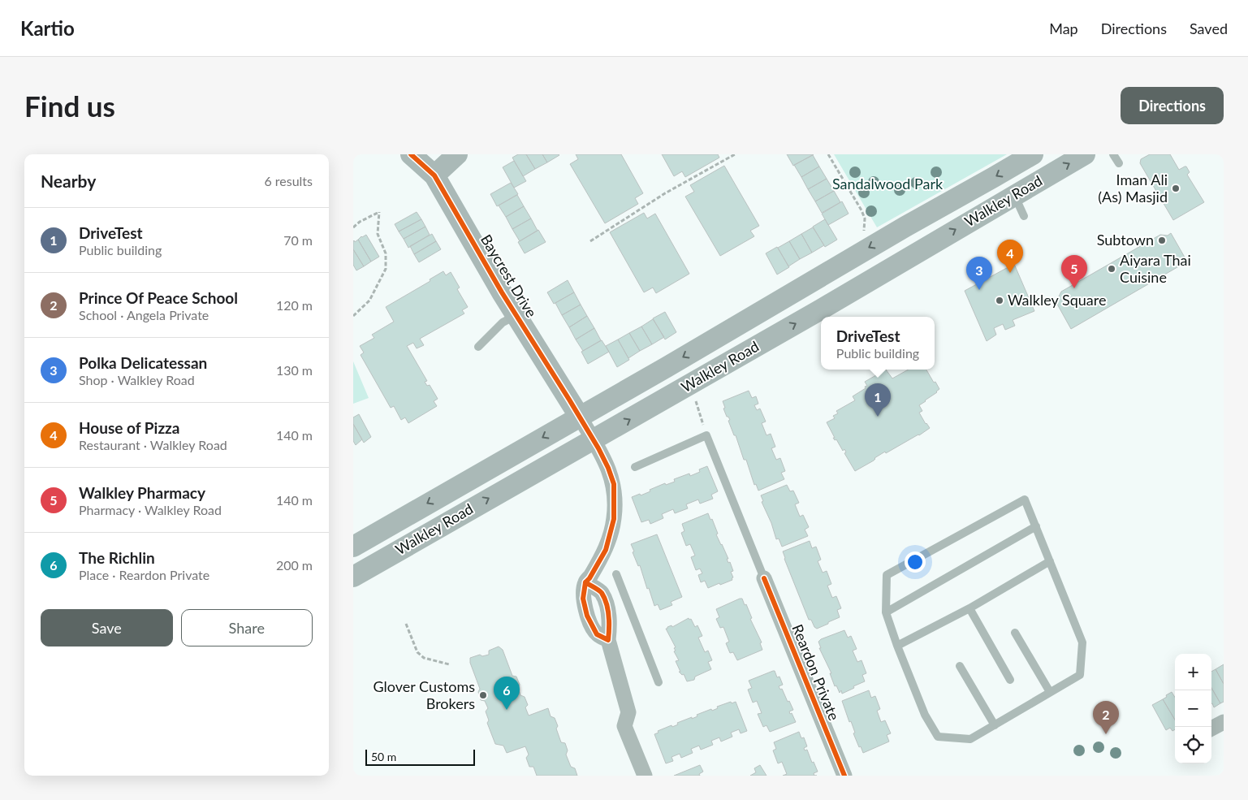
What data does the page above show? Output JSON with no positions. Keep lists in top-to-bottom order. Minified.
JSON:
{"streets":{"main road":["Walkley Road","Baycrest Drive"],"street":["Reardon Private"]},"crossings":[["Walkley Road","Baycrest Drive"]],"parks":["Sandalwood Park"],"places":["Iman Ali (As) Masjid","Subtown","Aiyara Thai Cuisine","Walkley Square","Glover Customs Brokers"],"scale_bar":"50 m","page":{"header":"Kartio","nav":["Map","Directions","Saved"],"buttons":["Directions",["Save","Share"]],"title":"Find us","heading":["Nearby","6 results"],"list":[{"mark":"1","name":"DriveTest","note":"Public building","value":"70 m"},{"mark":"2","name":"Prince Of Peace School","note":"School · Angela Private","value":"120 m"},{"mark":"3","name":"Polka Delicatessan","note":"Shop · Walkley Road","value":"130 m"},{"mark":"4","name":"House of Pizza","note":"Restaurant · Walkley Road","value":"140 m"},{"mark":"5","name":"Walkley Pharmacy","note":"Pharmacy · Walkley Road","value":"140 m"},{"mark":"6","name":"The Richlin","note":"Place · Reardon Private","value":"200 m"}],"pins":["4","5","3","1","6","2"],"popup":["DriveTest","Public building"],"map_buttons":["+","−"],"scale":"50 m"}}
